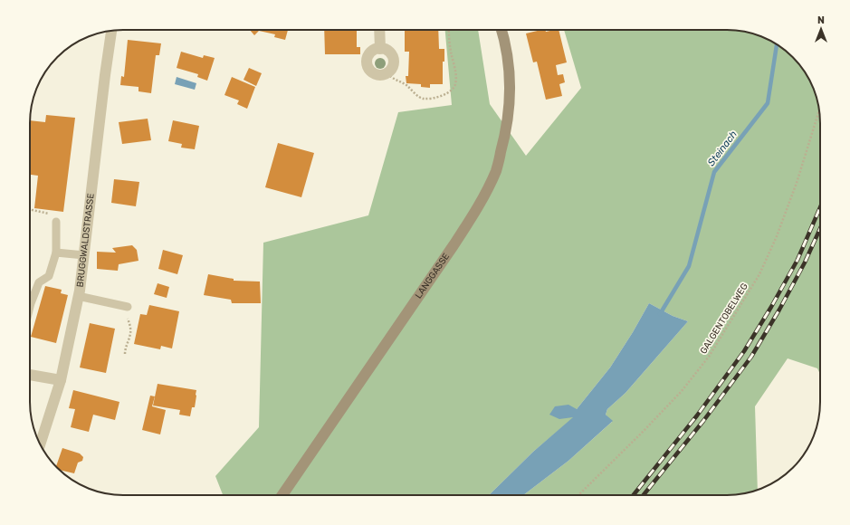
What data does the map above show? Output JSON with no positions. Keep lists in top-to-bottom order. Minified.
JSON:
{"streets":{"main road":["LANGGASSE"],"street":["BRUGGWALDSTRASSE"],"path":["GALGENTOBELWEG"]},"water":["Steinach"],"north":"top"}
